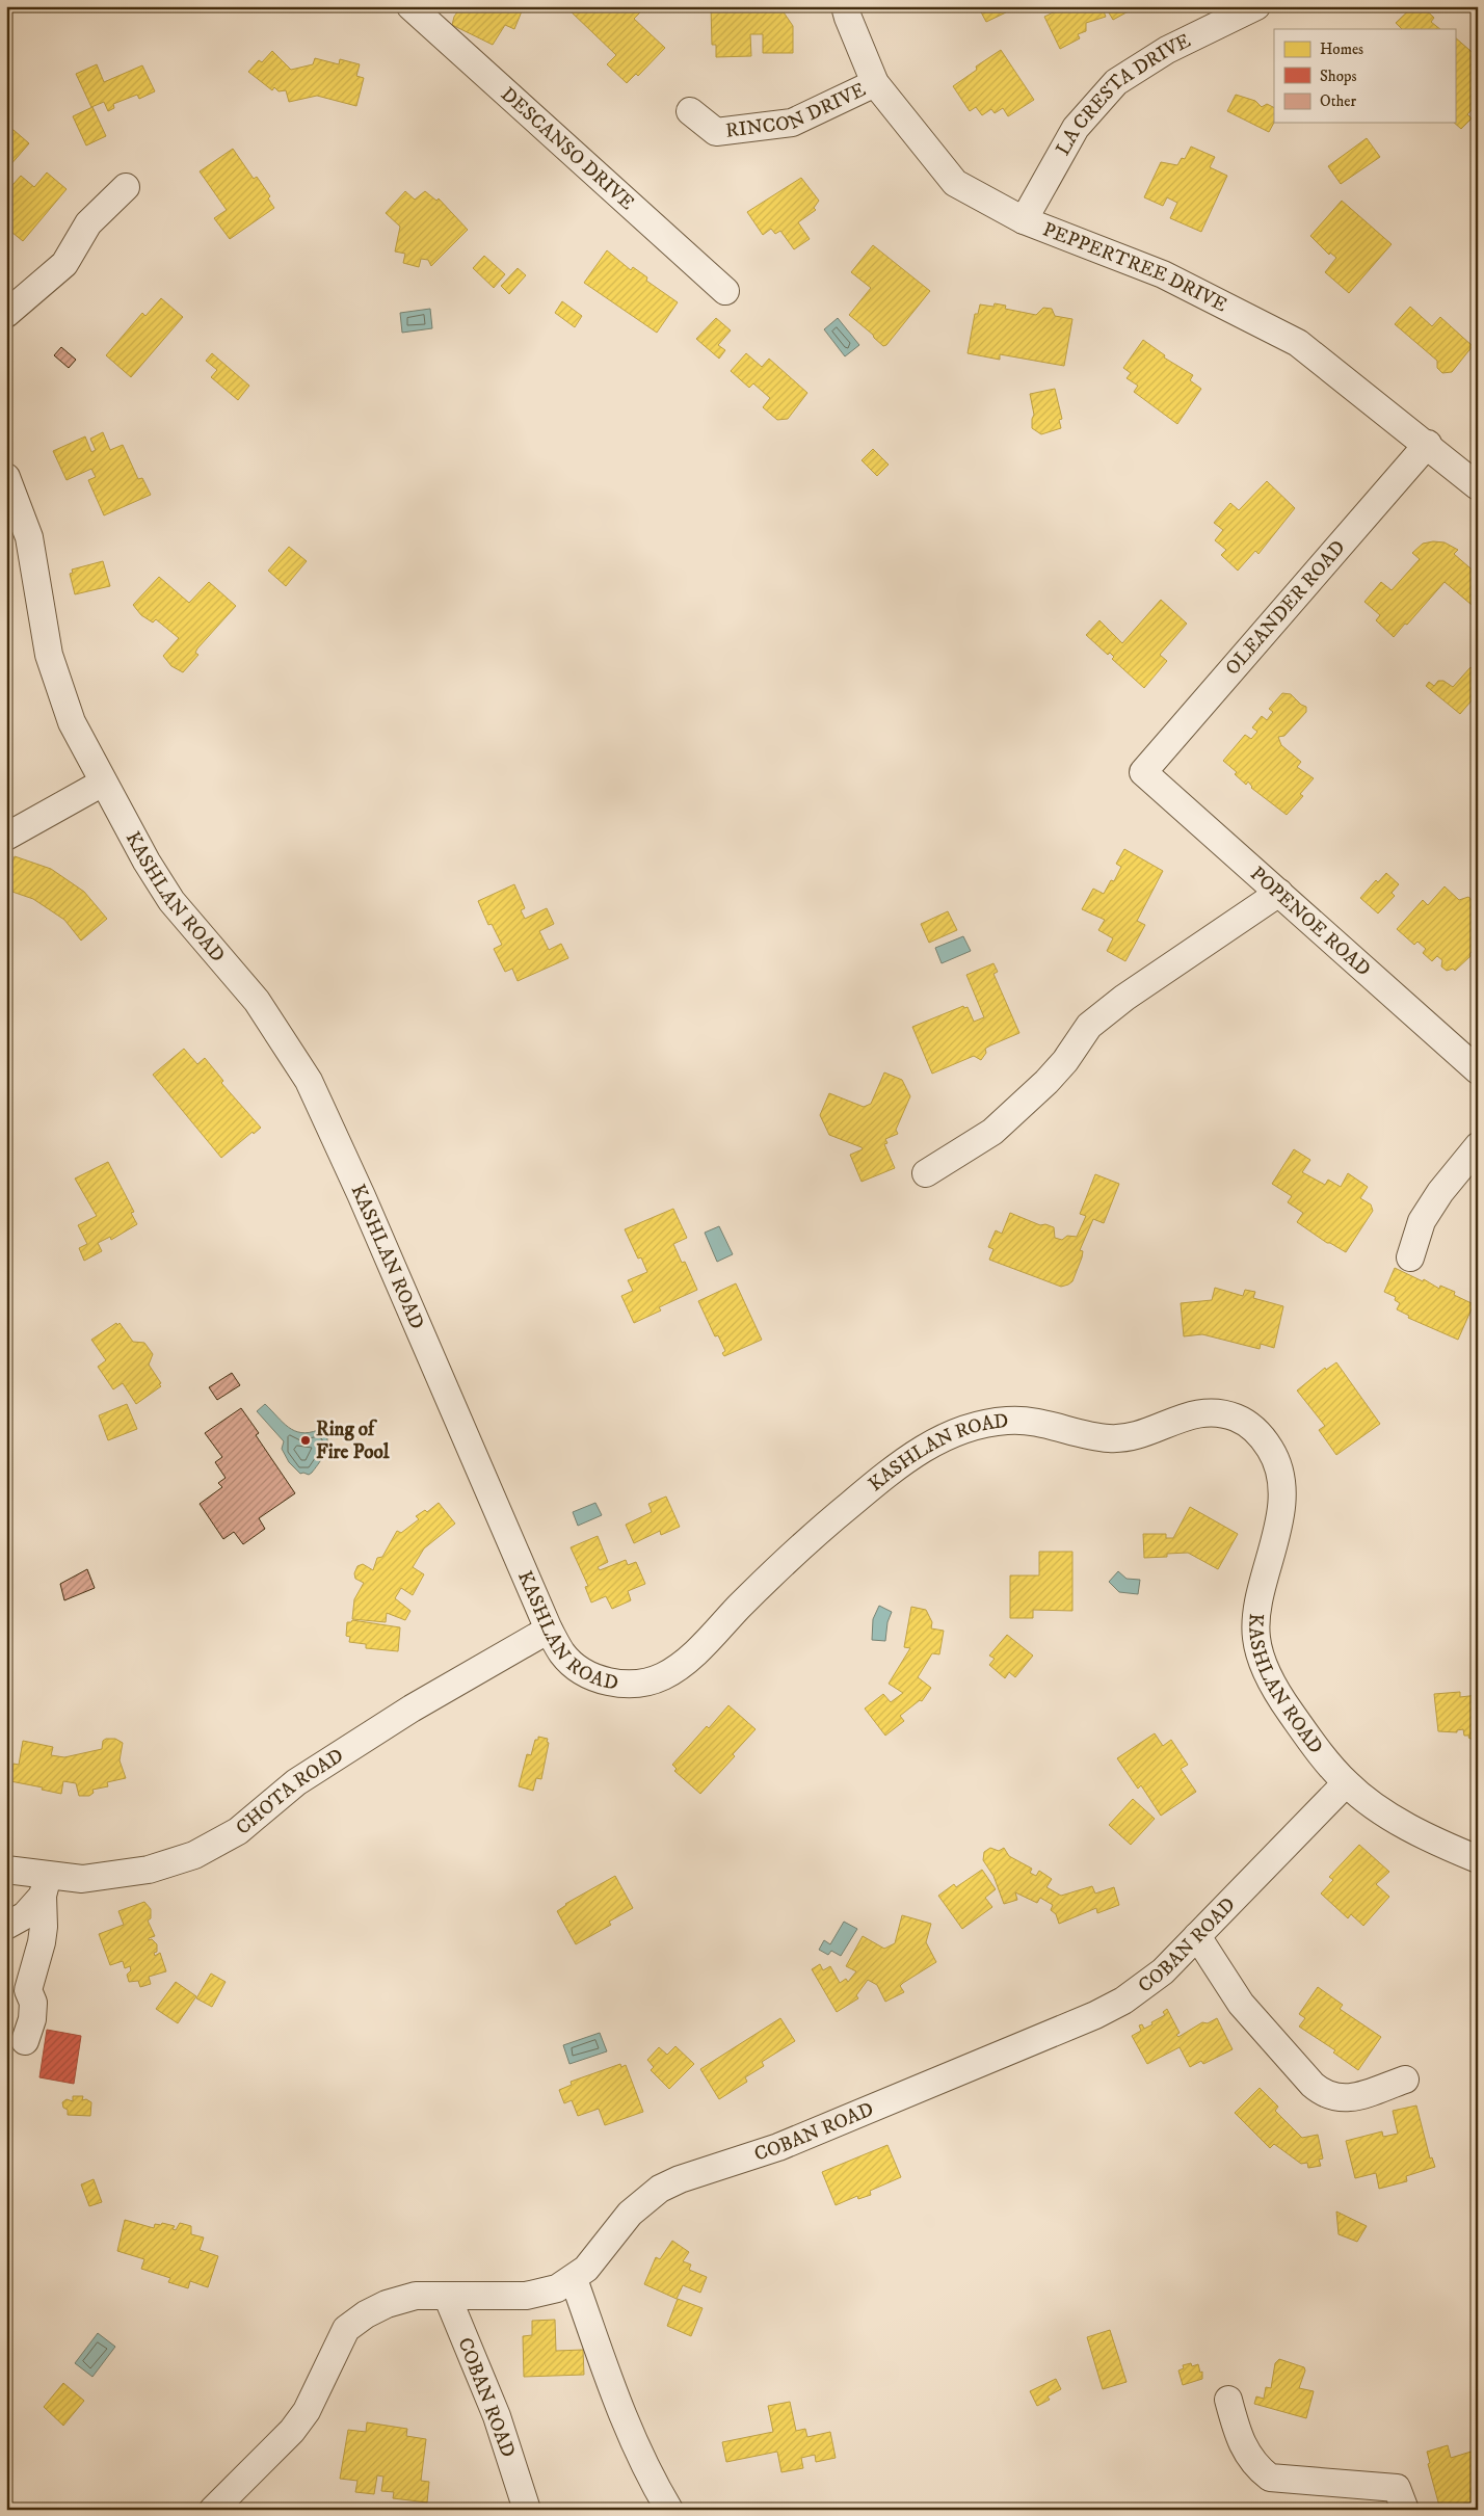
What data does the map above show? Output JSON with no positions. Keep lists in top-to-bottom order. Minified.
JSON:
{"streets":{"street":["LA CRESTA DRIVE","RINCON DRIVE","DESCANSO DRIVE","PEPPERTREE DRIVE","OLEANDER ROAD","KASHLAN ROAD","POPENOE ROAD","CHOTA ROAD","COBAN ROAD"]},"crossings":[["LA CRESTA DRIVE","PEPPERTREE DRIVE"],["RINCON DRIVE","PEPPERTREE DRIVE"],["PEPPERTREE DRIVE","OLEANDER ROAD"],["OLEANDER ROAD","POPENOE ROAD"],["KASHLAN ROAD","CHOTA ROAD"],["KASHLAN ROAD","COBAN ROAD"]],"places":["Ring of Fire Pool"],"legend":["Homes","Shops","Other"]}
